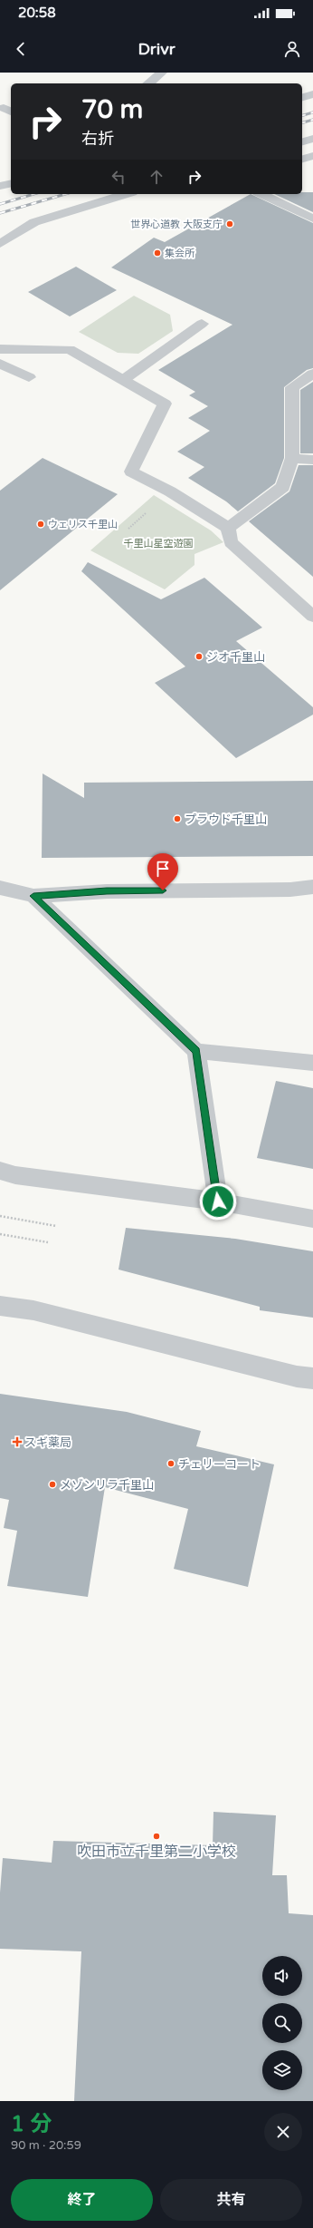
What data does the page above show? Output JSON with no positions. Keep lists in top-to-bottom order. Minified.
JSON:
{"parks":["千里山星空遊園"],"places":{"other":["世界心道教 大阪支庁","集会所","ウェリス千里山","ジオ千里山","プラウド千里山","チェリーコート","メゾンリラ千里山","吹田市立千里第二小学校"],"health":["スギ薬局"]},"page":{"status":"20:58","header":"Drivr","turn":["70 m","右折"],"heading":["1 分","90 m · 20:59"],"buttons":["終了","共有"]}}
